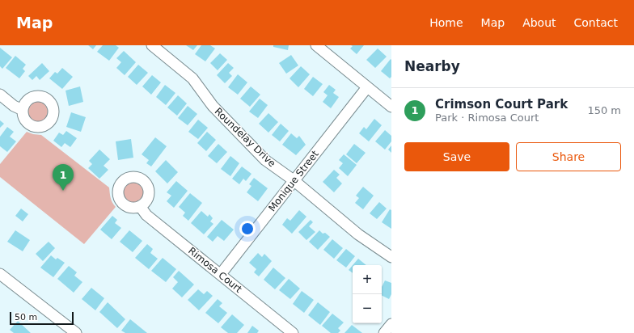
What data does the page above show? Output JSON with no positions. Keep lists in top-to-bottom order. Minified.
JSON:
{"streets":{"street":["Roundelay Drive","Monique Street","Rimosa Court"]},"crossings":[["Roundelay Drive","Monique Street"],["Monique Street","Rimosa Court"]],"scale_bar":"50 m","page":{"header":"Map","nav":["Home","Map","About","Contact"],"heading":"Nearby","list":[{"mark":"1","name":"Crimson Court Park","note":"Park · Rimosa Court","value":"150 m"}],"buttons":["Save","Share"],"pins":"1","map_buttons":["+","−"],"scale":"50 m"}}
